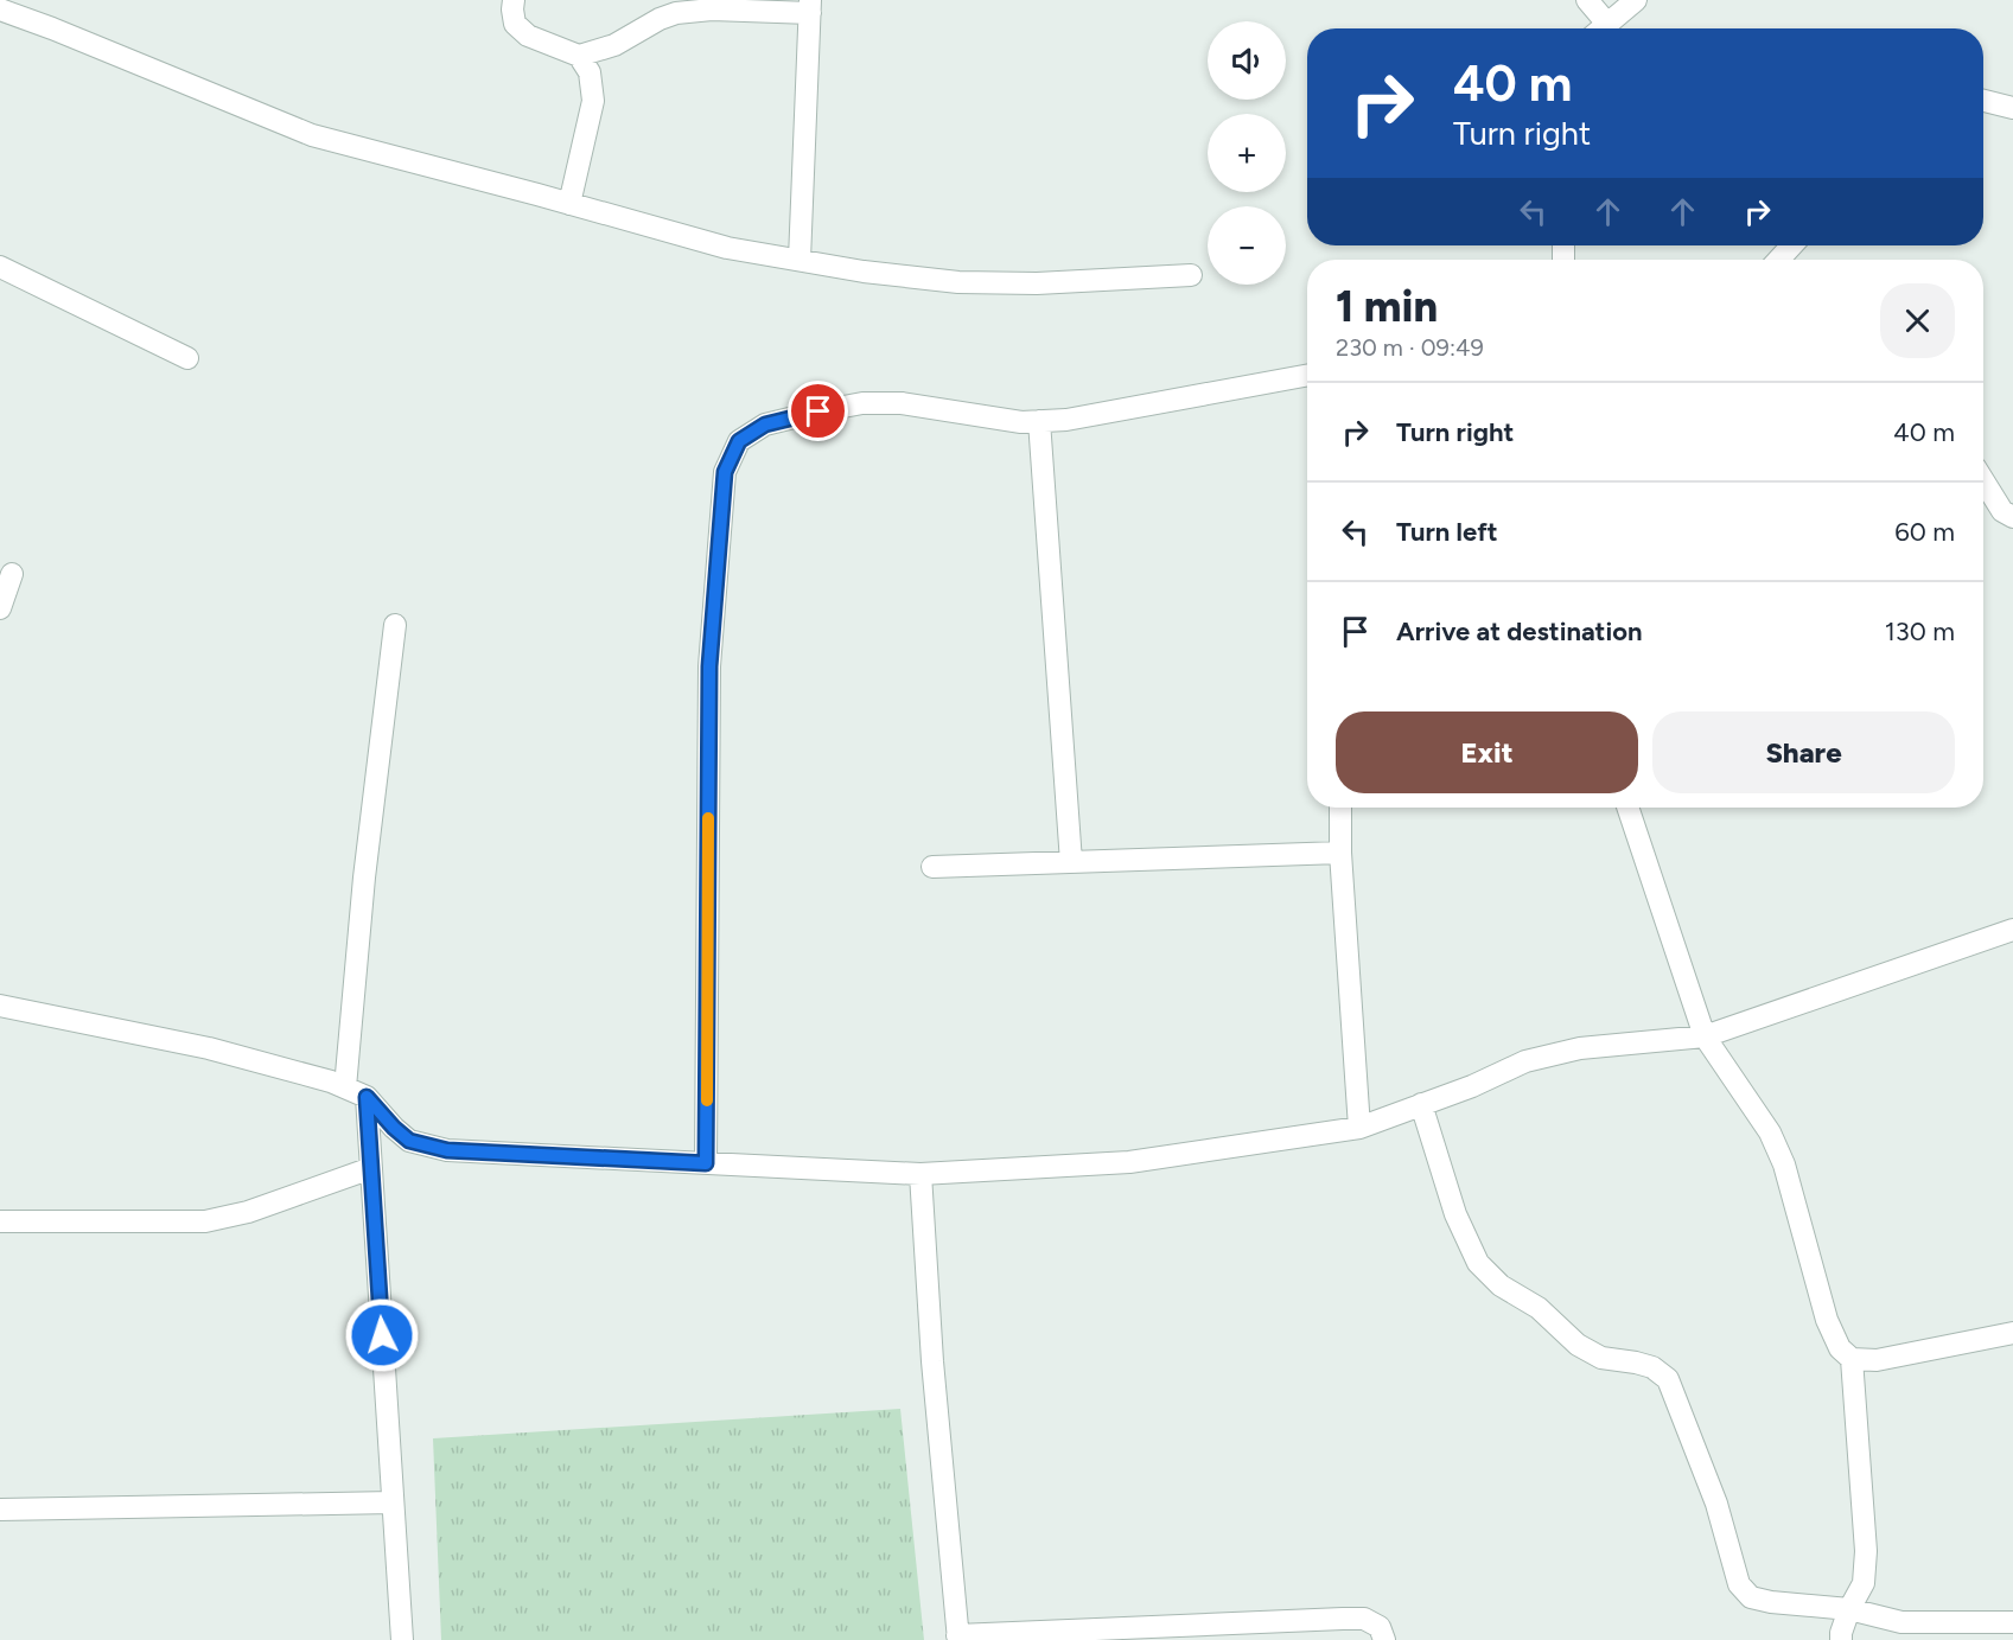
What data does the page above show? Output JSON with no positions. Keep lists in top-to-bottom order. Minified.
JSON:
{"page":{"map_buttons":["+","−"],"turn":["40 m","Turn right"],"heading":["1 min","230 m · 09:49"],"list":[{"name":"Turn right","value":"40 m"},{"name":"Turn left","value":"60 m"},{"name":"Arrive at destination","value":"130 m"}],"buttons":["Exit","Share"]}}
